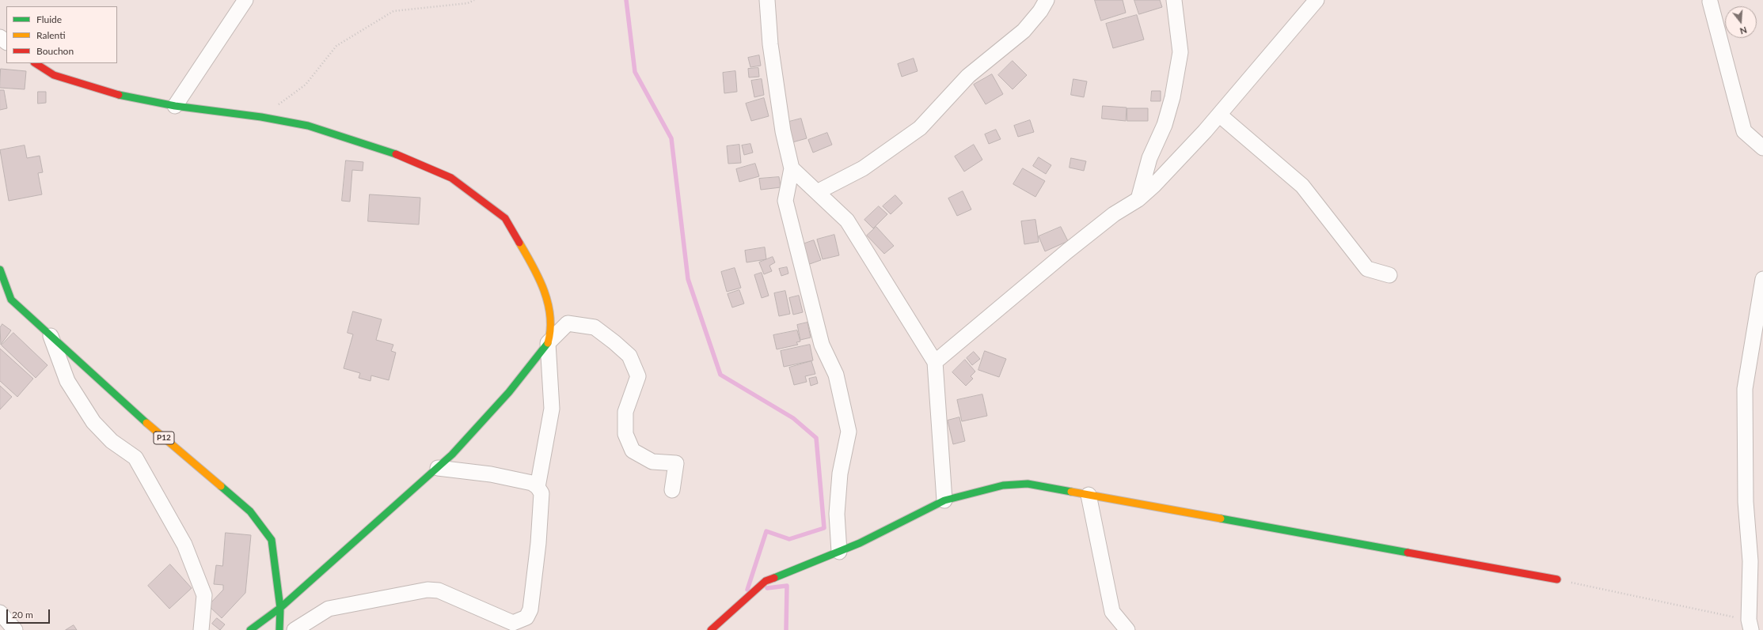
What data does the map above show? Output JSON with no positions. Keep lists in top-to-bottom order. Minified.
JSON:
{"streets":{"street":["P12"]},"legend":["Fluide","Ralenti","Bouchon"],"scale_bar":"20 m","north":"bottom"}
